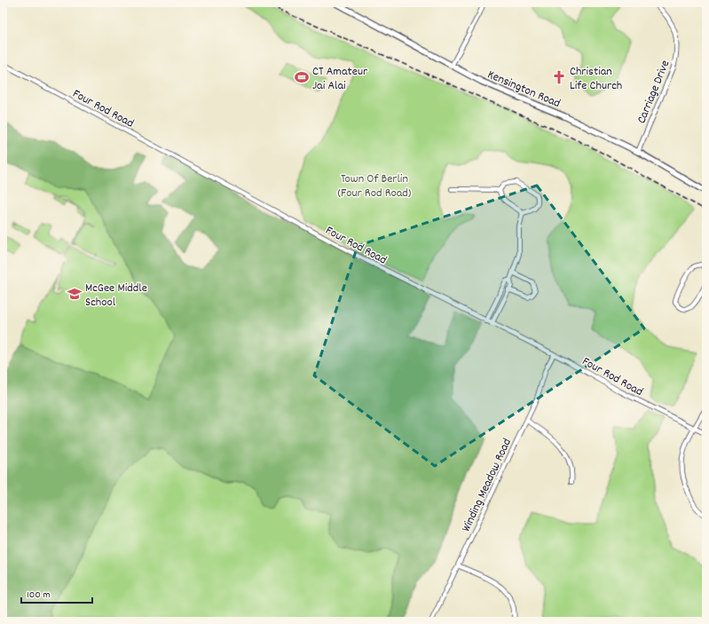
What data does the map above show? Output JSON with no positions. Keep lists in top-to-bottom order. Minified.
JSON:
{"streets":{"street":["Kensington Road","Carriage Drive","Four Rod Road","Winding Meadow Road"]},"crossings":[["Kensington Road","Carriage Drive"],["Four Rod Road","Winding Meadow Road"]],"parks":["Town Of Berlin (Four Rod Road)"],"places":{"sports":["CT Amateur Jai Alai"],"church":["Christian Life Church"],"school or university":["McGee Middle School"]},"scale_bar":"100 m"}
